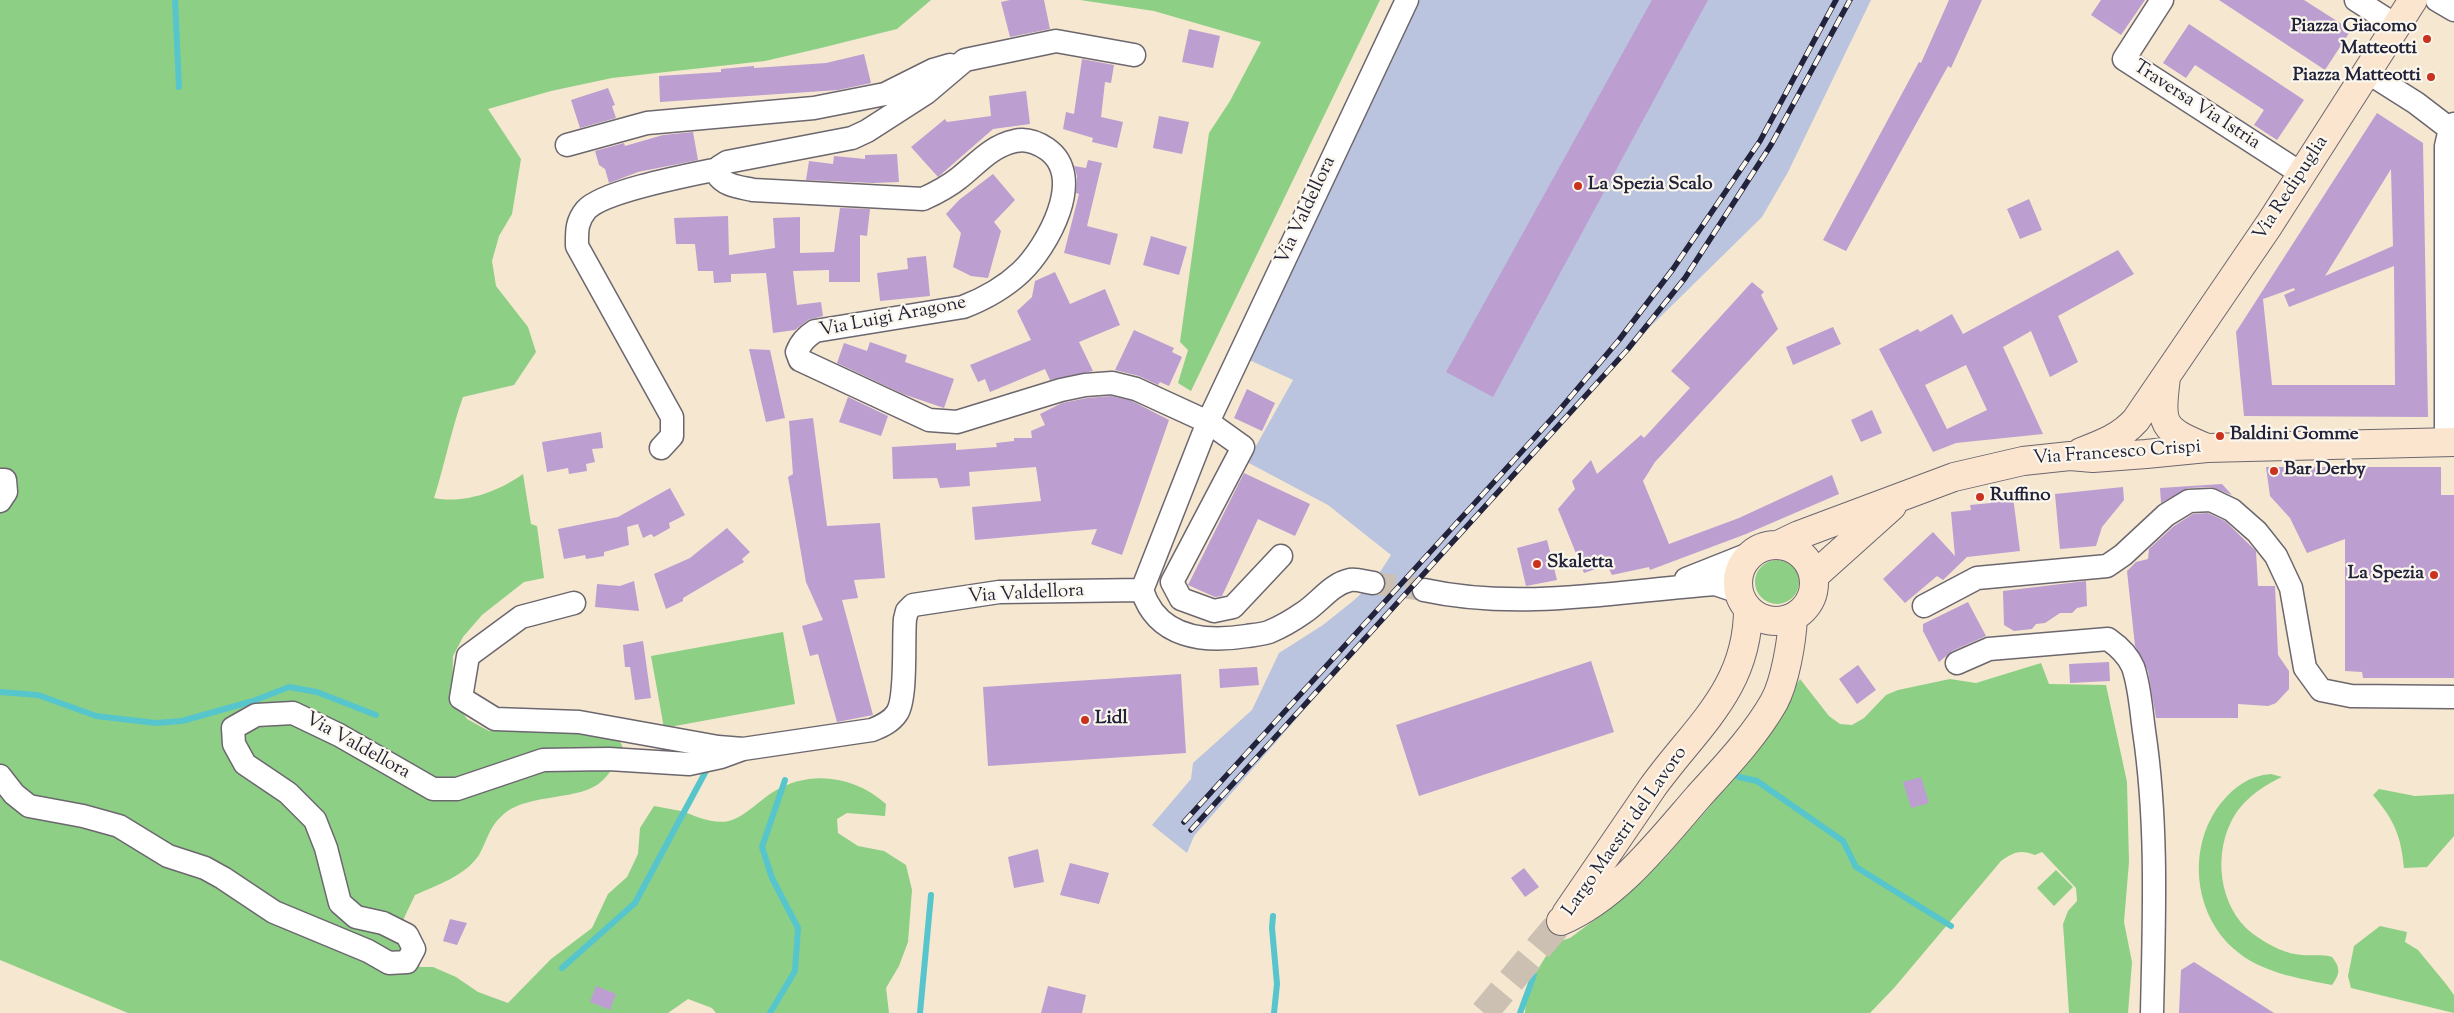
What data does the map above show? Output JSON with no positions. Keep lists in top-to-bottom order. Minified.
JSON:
{"streets":{"street":["Traversa Via Istria","Via Redipuglia","Via Valdellora","Via Luigi Aragone","Via Francesco Crispi","Largo Maestri del Lavoro"]},"crossings":[["Traversa Via Istria","Via Redipuglia"],["Via Redipuglia","Via Francesco Crispi"],["Via Valdellora","Via Luigi Aragone"],["Via Francesco Crispi","Largo Maestri del Lavoro"]],"places":["Piazza Giacomo Matteotti","Piazza Matteotti","La Spezia Scalo","Baldini Gomme","Bar Derby","Ruffino","Skaletta","La Spezia","Lidl"]}
